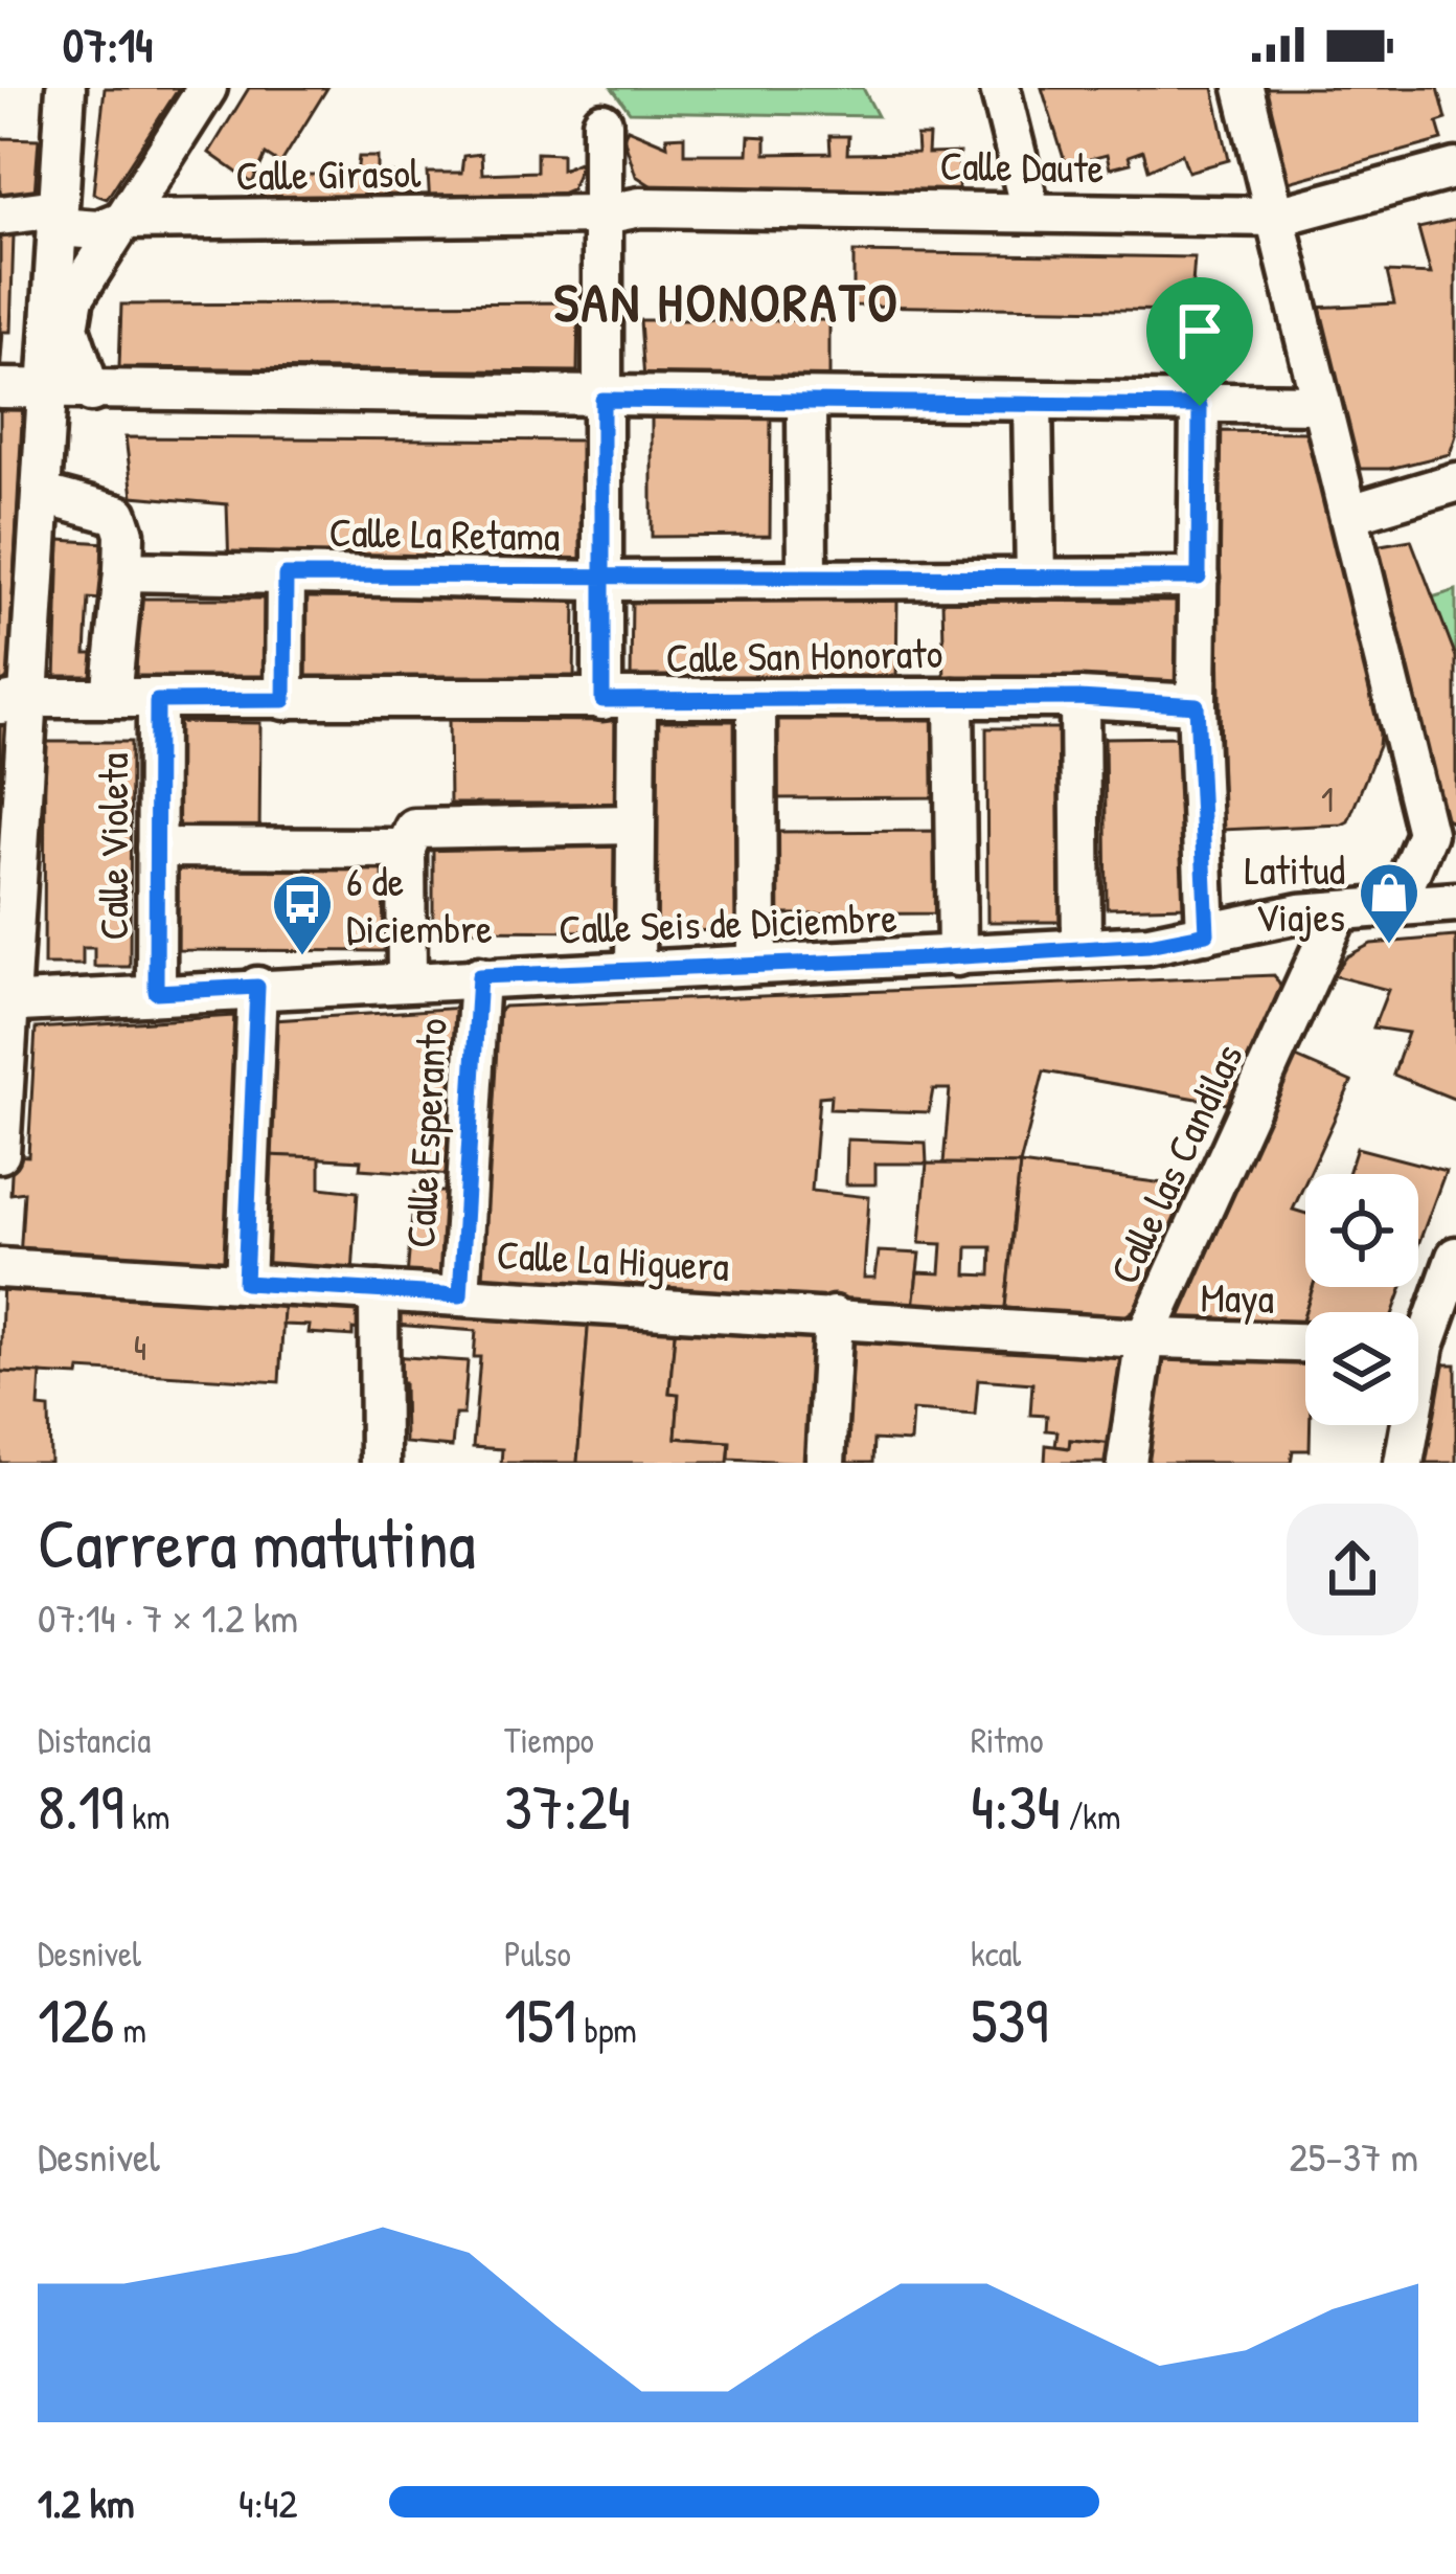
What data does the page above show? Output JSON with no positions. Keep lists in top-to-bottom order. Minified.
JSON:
{"streets":{"street":["Calle Daute","Calle Girasol","Calle La Retama","Calle San Honorato","Calle Violeta","Calle Seis de Diciembre","Calle Esperanto","Calle las Candilas","Calle La Higuera","Maya"]},"crossings":[["Calle Daute","Calle Girasol"],["Calle La Retama","Calle Violeta"],["Calle San Honorato","Calle Violeta"],["Calle Violeta","Calle Seis de Diciembre"],["Calle Seis de Diciembre","Calle Esperanto"],["Calle Seis de Diciembre","Calle las Candilas"],["Calle Esperanto","Calle La Higuera"],["Calle las Candilas","Calle La Higuera"],["Calle las Candilas","Maya"],["Calle La Higuera","Maya"]],"districts":["SAN HONORATO"],"places":{"shop":["Latitud Viajes"],"bus stop":["6 de Diciembre"]},"house_numbers":["1","4"],"page":{"status":"07:14","heading":["Carrera matutina","07:14 · 7 × 1.2 km"],"stats":[["Distancia","8.19 km"],["Tiempo","37:24"],["Ritmo","4:34 /km"],["Desnivel","126 m"],["Pulso","151 bpm"],["kcal","539"]],"chart":["Desnivel","25–37 m"],"list":[{"name":"1.2 km","note":"4:42"}]}}
